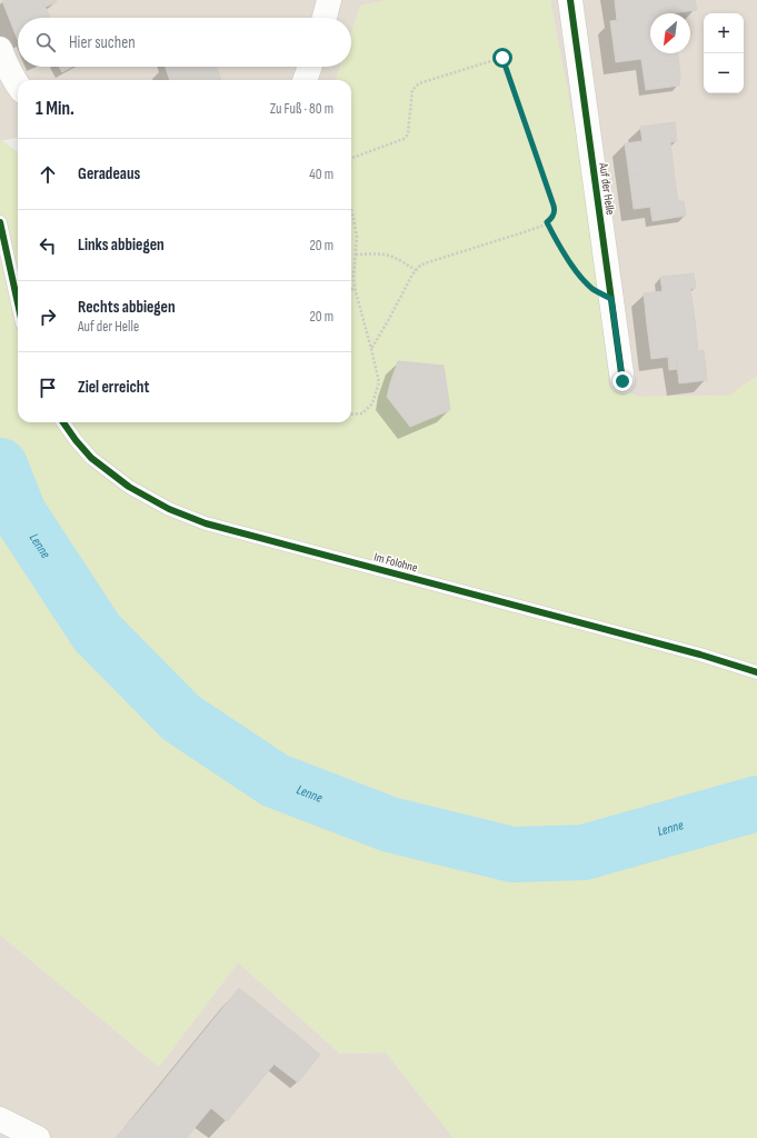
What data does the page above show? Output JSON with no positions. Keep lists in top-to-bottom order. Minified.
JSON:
{"streets":{"street":["Auf der Helle"],"lane":["Im Folohne"]},"water":["Lenne"],"north":"bottom left","page":{"map_buttons":["+","−"],"search":"Hier suchen","heading":["1 Min.","Zu Fuß · 80 m"],"list":[["Geradeaus","40 m"],["Links abbiegen","20 m"],["Rechts abbiegen","Auf der Helle","20 m"],"Ziel erreicht"]}}
